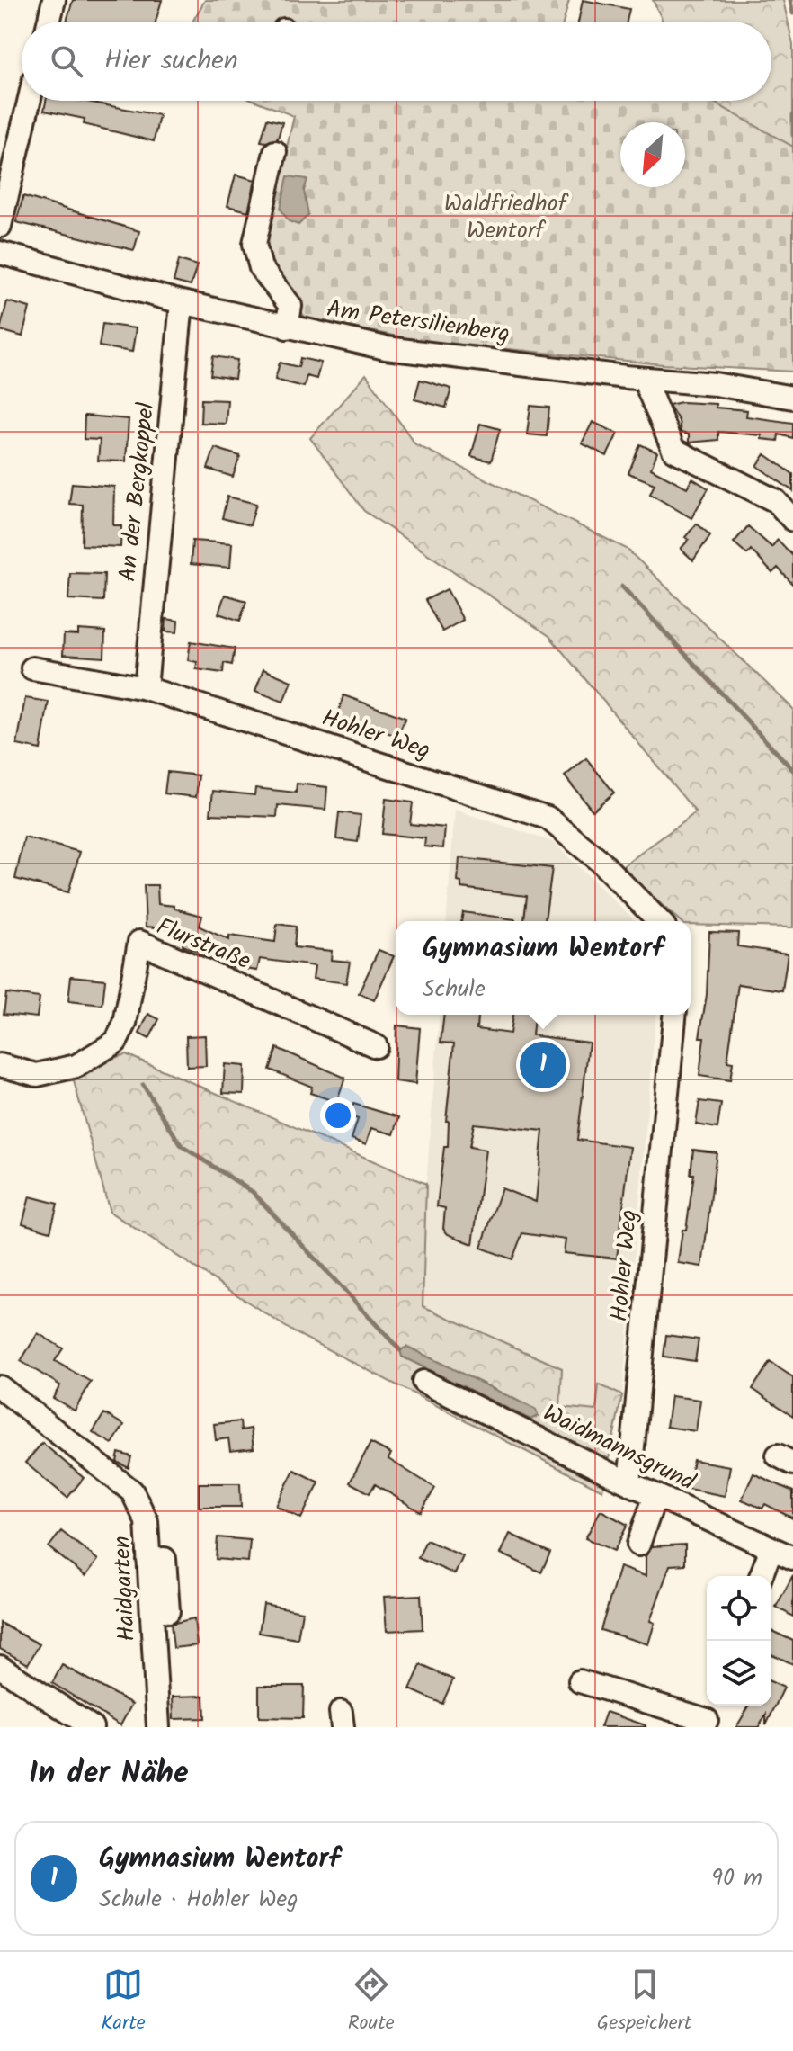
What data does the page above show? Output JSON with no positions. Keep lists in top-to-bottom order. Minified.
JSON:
{"streets":{"street":["Am Petersilienberg","An der Bergkoppel","Hohler Weg","Flurstraße","Waidmannsgrund","Haidgarten"]},"crossings":[["Am Petersilienberg","An der Bergkoppel"],["An der Bergkoppel","Hohler Weg"],["Hohler Weg","Waidmannsgrund"]],"parks":["Waldfriedhof Wentorf"],"north":"bottom left","page":{"search":"Hier suchen","popup":["Gymnasium Wentorf","Schule"],"pins":"1","heading":"In der Nähe","list":[{"mark":"1","name":"Gymnasium Wentorf","note":"Schule · Hohler Weg","value":"90 m"}],"nav":["Karte","Route","Gespeichert"]}}
